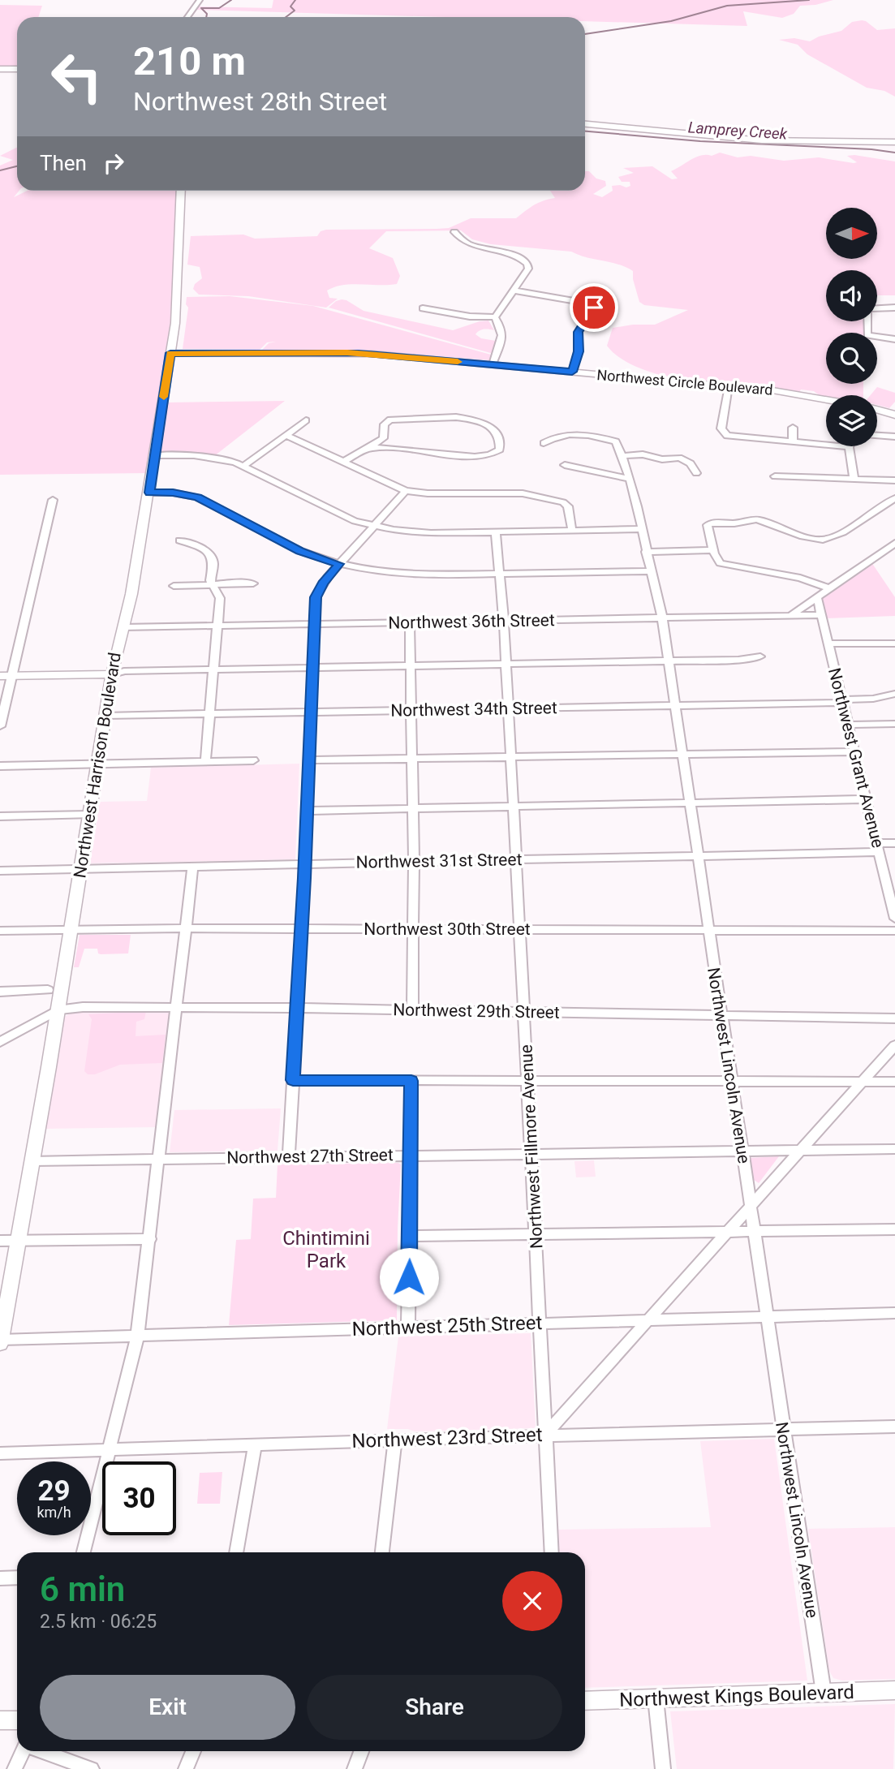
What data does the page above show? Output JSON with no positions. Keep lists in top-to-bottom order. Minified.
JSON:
{"streets":{"main road":["Northwest Circle Boulevard","Northwest Harrison Boulevard","Northwest Kings Boulevard"],"street":["Northwest 36th Street","Northwest 34th Street","Northwest Grant Avenue","Northwest 31st Street","Northwest 30th Street","Northwest 29th Street","Northwest Lincoln Avenue","Northwest Fillmore Avenue","Northwest 27th Street","Northwest 25th Street","Northwest 23rd Street"]},"crossings":[["Northwest Circle Boulevard","Northwest Harrison Boulevard"],["Northwest 36th Street","Northwest Grant Avenue"],["Northwest 36th Street","Northwest Harrison Boulevard"],["Northwest 36th Street","Northwest Lincoln Avenue"],["Northwest 36th Street","Northwest Fillmore Avenue"],["Northwest 34th Street","Northwest Grant Avenue"],["Northwest 34th Street","Northwest Harrison Boulevard"],["Northwest 34th Street","Northwest Lincoln Avenue"],["Northwest 34th Street","Northwest Fillmore Avenue"],["Northwest Grant Avenue","Northwest 31st Street"],["Northwest Harrison Boulevard","Northwest 31st Street"],["Northwest Harrison Boulevard","Northwest 30th Street"],["Northwest Harrison Boulevard","Northwest 29th Street"],["Northwest Harrison Boulevard","Northwest 27th Street"],["Northwest Harrison Boulevard","Northwest 25th Street"],["Northwest 31st Street","Northwest Lincoln Avenue"],["Northwest 31st Street","Northwest Fillmore Avenue"],["Northwest 30th Street","Northwest Lincoln Avenue"],["Northwest 30th Street","Northwest Fillmore Avenue"],["Northwest 29th Street","Northwest Lincoln Avenue"],["Northwest 29th Street","Northwest Fillmore Avenue"],["Northwest Lincoln Avenue","Northwest 27th Street"],["Northwest Lincoln Avenue","Northwest 25th Street"],["Northwest Lincoln Avenue","Northwest 23rd Street"],["Northwest Lincoln Avenue","Northwest Kings Boulevard"],["Northwest Fillmore Avenue","Northwest 27th Street"],["Northwest Fillmore Avenue","Northwest 25th Street"],["Northwest Fillmore Avenue","Northwest 23rd Street"]],"water":["Lamprey Creek"],"parks":["Chintimini Park"],"north":"right","page":{"turn":["210 m","Northwest 28th Street"],"then":"Then","speed":"29 km/h","limit":"30","heading":["6 min","2.5 km · 06:25"],"buttons":["Exit","Share"]}}
